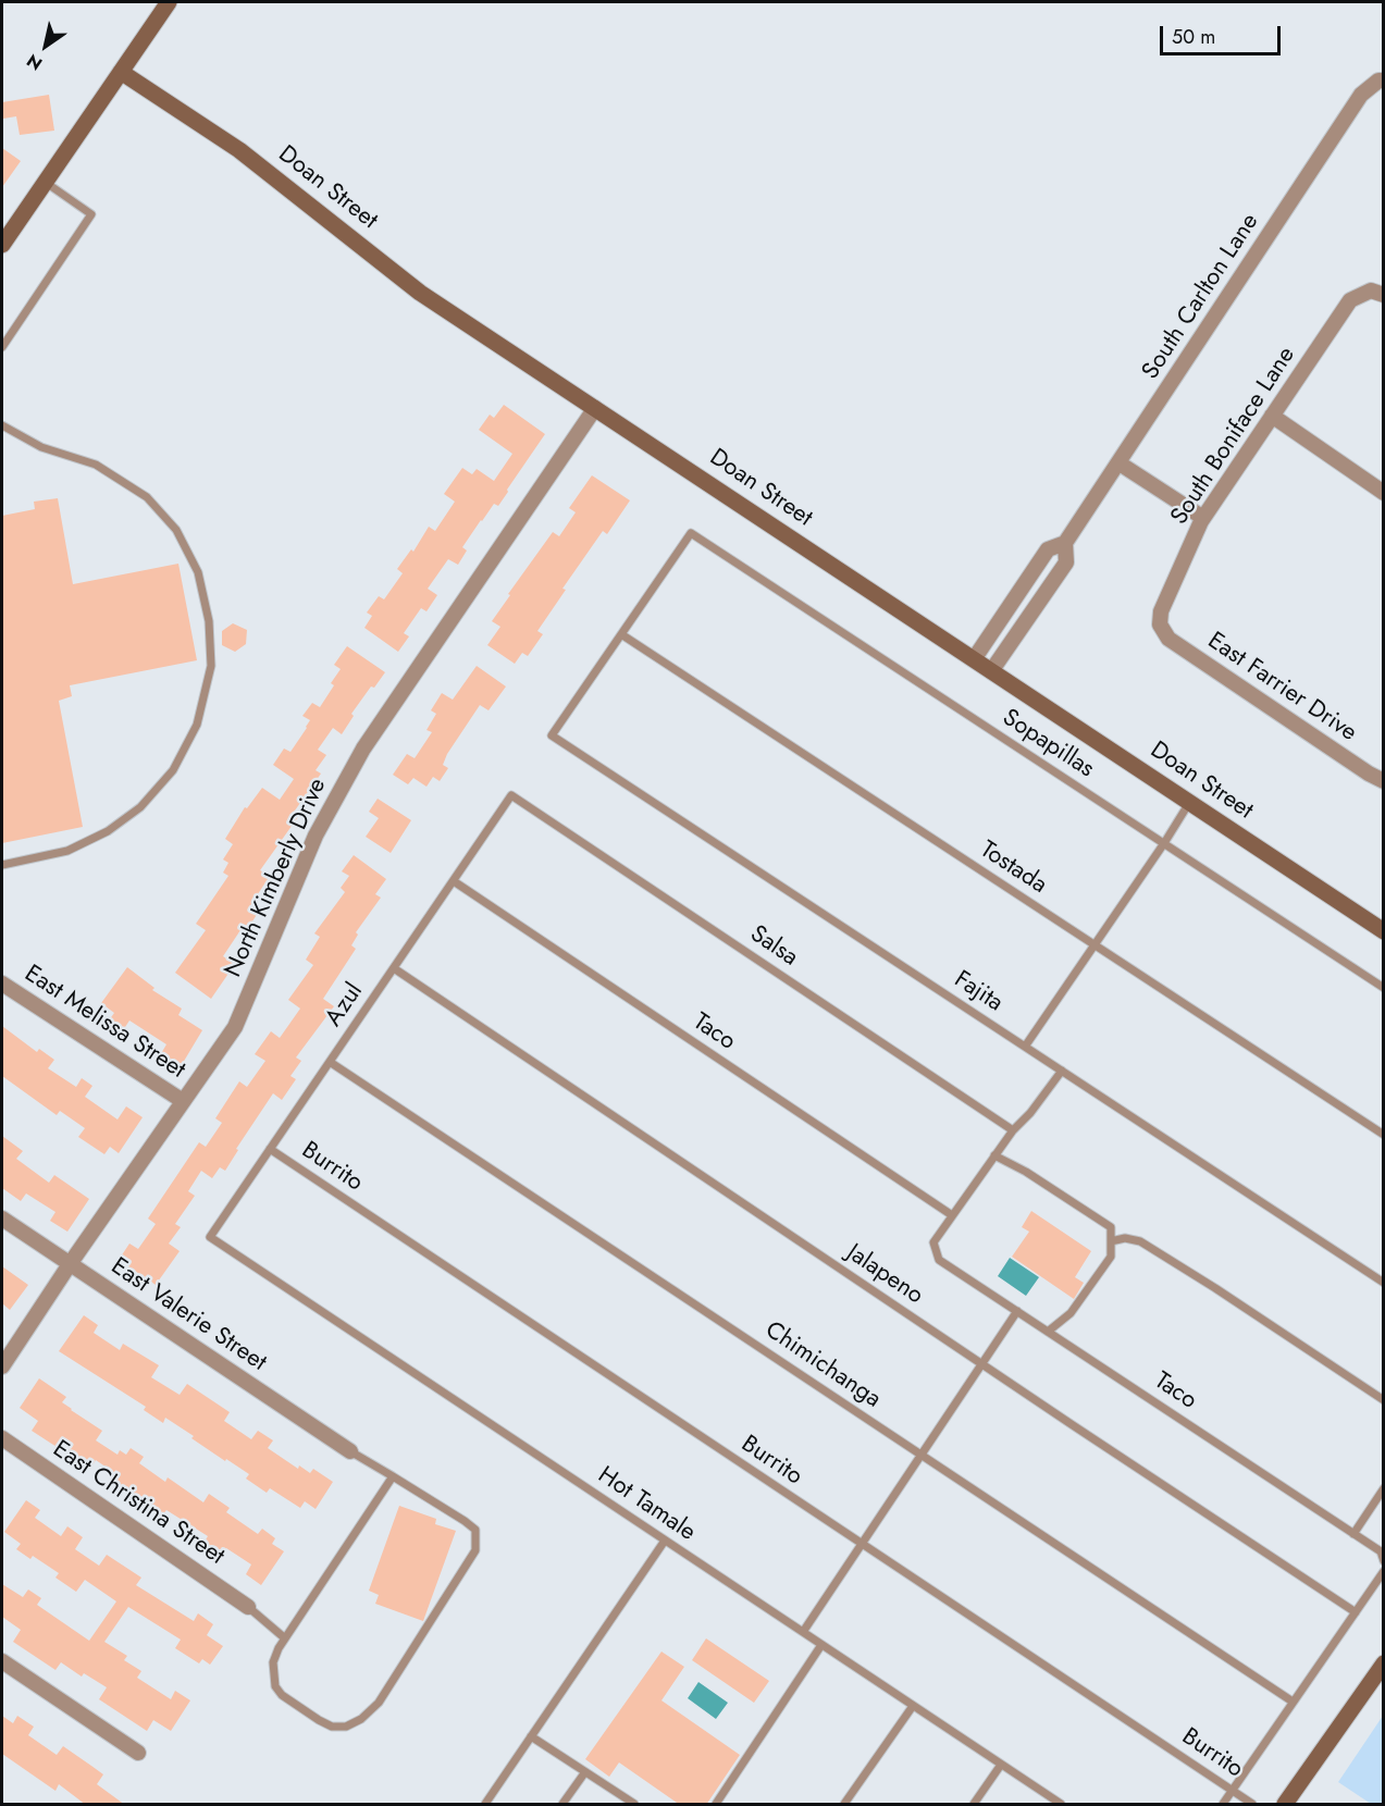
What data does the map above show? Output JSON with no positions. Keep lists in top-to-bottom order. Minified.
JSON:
{"streets":{"street":["Doan Street","South Carlton Lane","South Boniface Lane","East Farrier Drive","North Kimberly Drive","East Melissa Street","East Valerie Street","East Christina Street"],"lane":["Sopapillas","Tostada","Salsa","Fajita","Azul","Taco","Burrito","Jalapeno","Chimichanga","Hot Tamale"]},"crossings":[["Doan Street","South Carlton Lane"],["Doan Street","North Kimberly Drive"],["South Boniface Lane","East Farrier Drive"],["Sopapillas","Tostada"],["Sopapillas","Fajita"],["Tostada","Fajita"],["North Kimberly Drive","East Melissa Street"],["North Kimberly Drive","East Valerie Street"],["Salsa","Azul"],["Azul","Taco"],["Azul","Burrito"],["Azul","Jalapeno"],["Azul","Chimichanga"],["Azul","Hot Tamale"]],"scale_bar":"50 m","north":"bottom left"}
